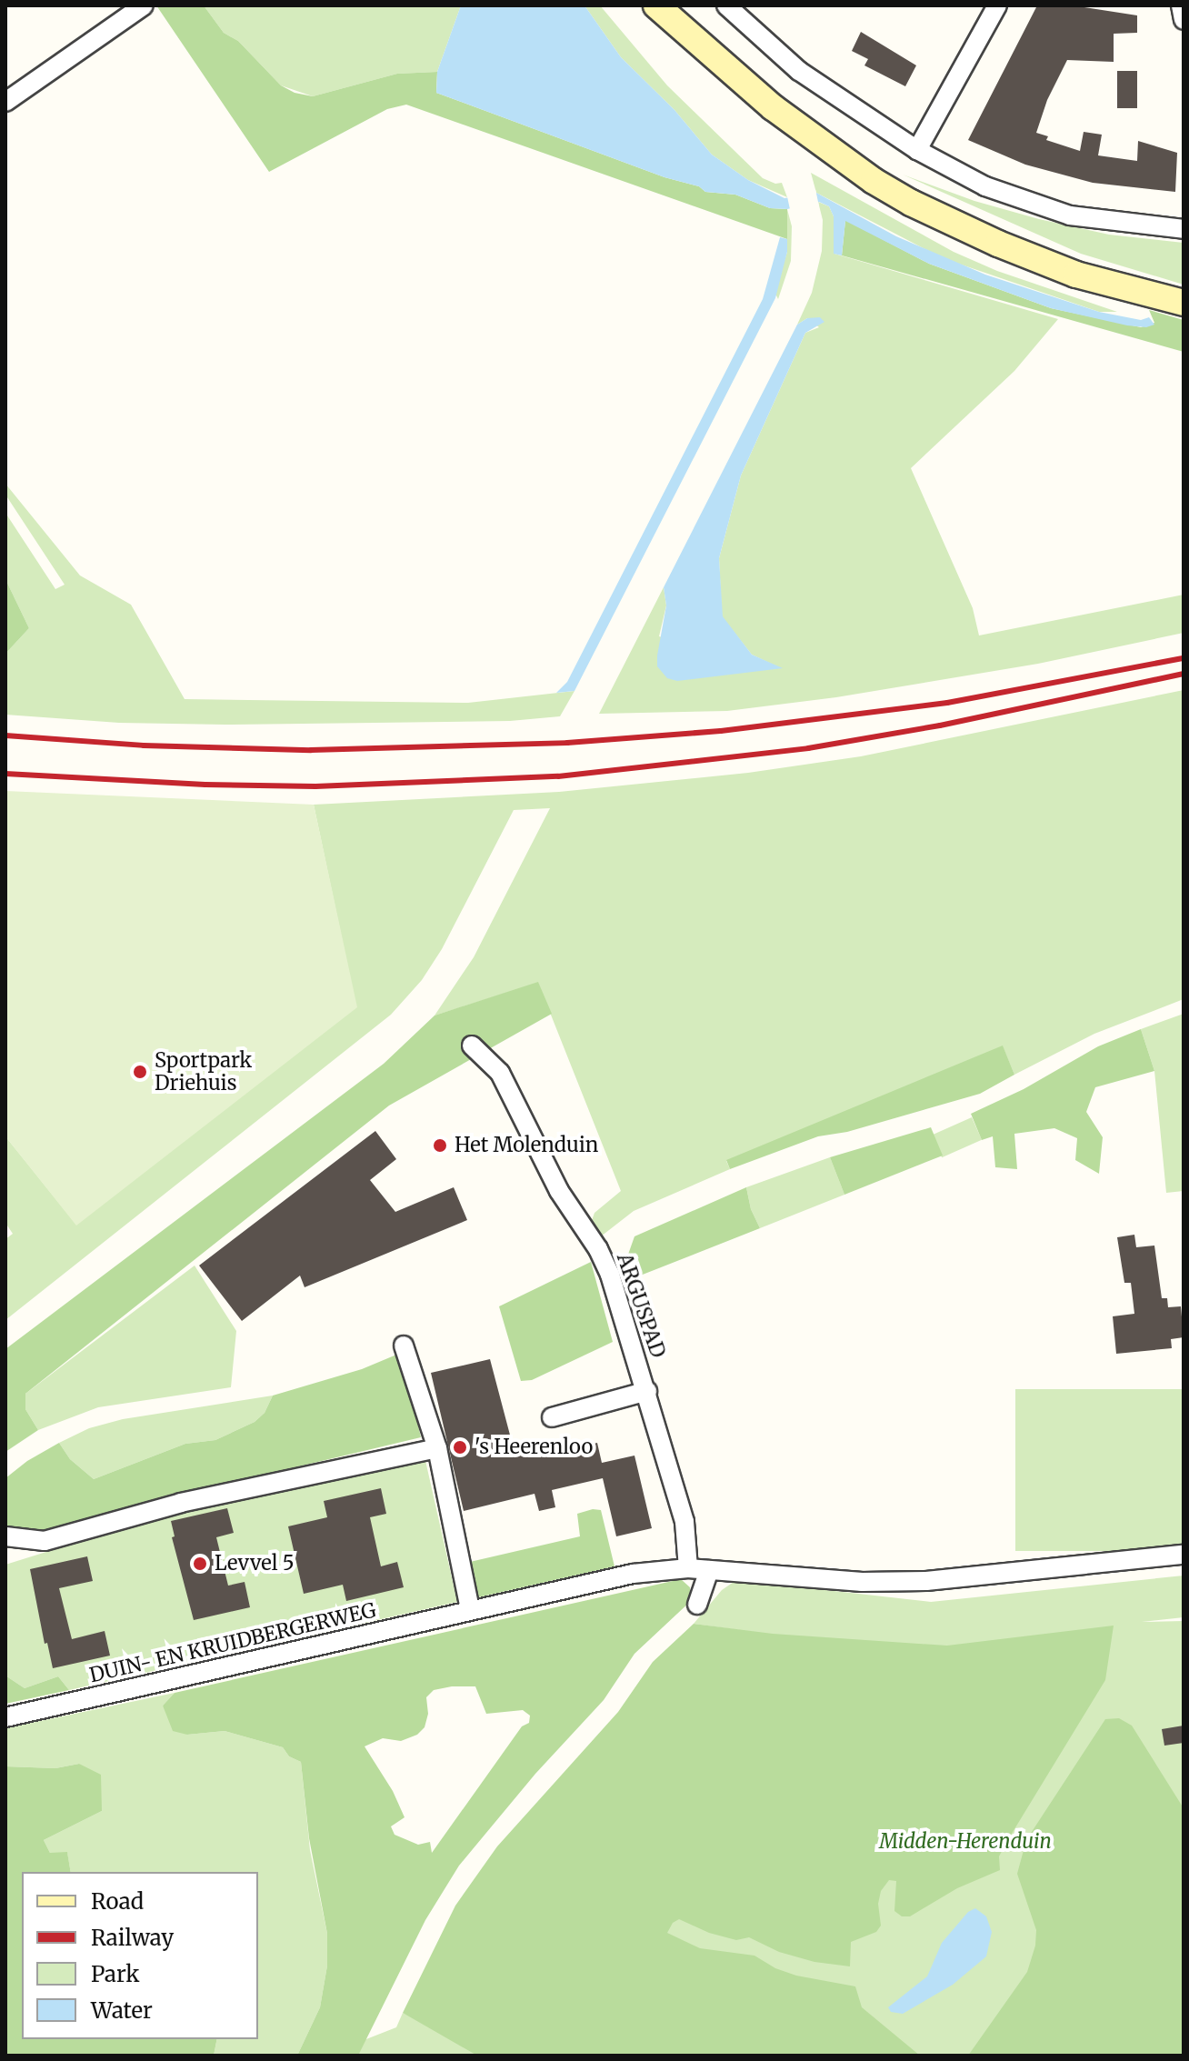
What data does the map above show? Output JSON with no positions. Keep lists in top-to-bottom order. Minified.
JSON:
{"streets":{"street":["ARGUSPAD","DUIN- EN KRUIDBERGERWEG"]},"crossings":[["ARGUSPAD","DUIN- EN KRUIDBERGERWEG"]],"parks":["Midden-Herenduin"],"places":["Sportpark Driehuis","Het Molenduin","'s Heerenloo","Levvel 5"],"legend":["Road","Railway","Park","Water"]}
